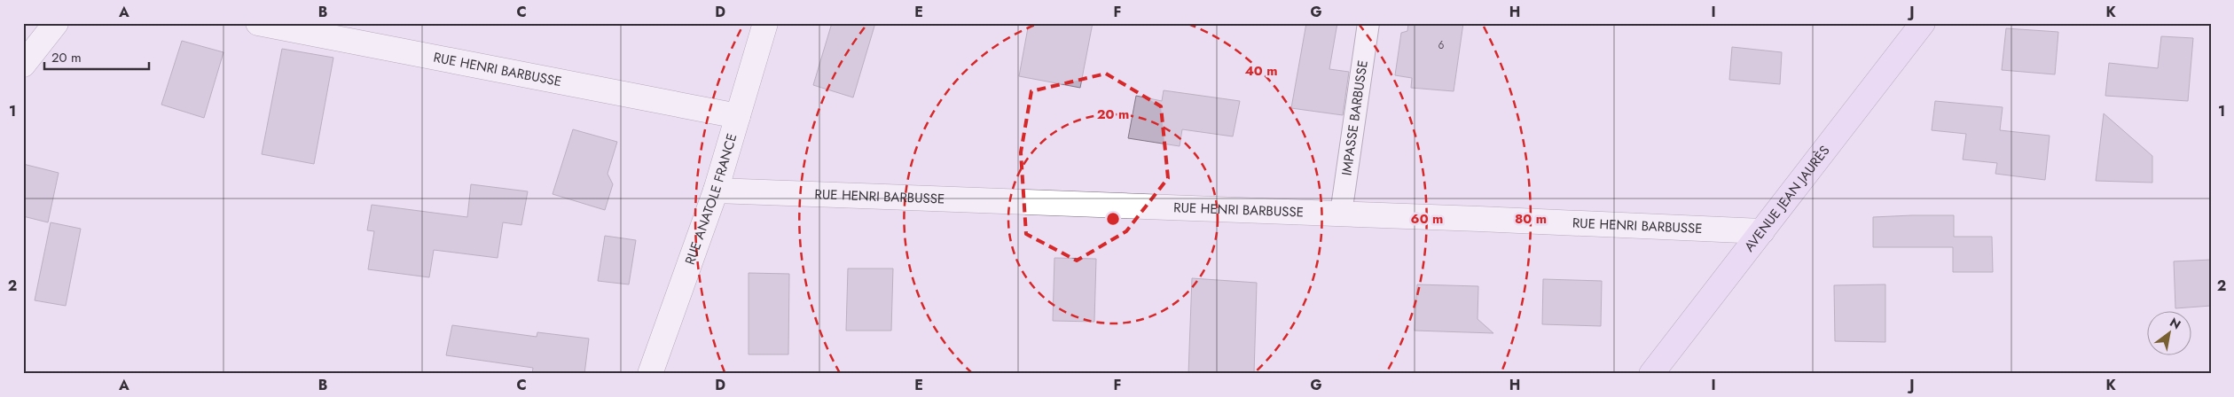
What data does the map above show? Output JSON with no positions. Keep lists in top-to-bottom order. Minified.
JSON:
{"streets":{"main road":["AVENUE JEAN JAURÈS"],"street":["RUE HENRI BARBUSSE","RUE ANATOLE FRANCE"],"lane":["IMPASSE BARBUSSE"]},"crossings":[["RUE HENRI BARBUSSE","IMPASSE BARBUSSE"],["RUE HENRI BARBUSSE","AVENUE JEAN JAURÈS"],["RUE HENRI BARBUSSE","RUE ANATOLE FRANCE"]],"house_numbers":["6"],"scale_bar":"20 m","north":"top right","grid":{"columns":["A","B","C","D","E","F","G","H","I","J","K"],"rows":["1","2"]},"rings":["40 m","20 m","60 m","80 m"]}
